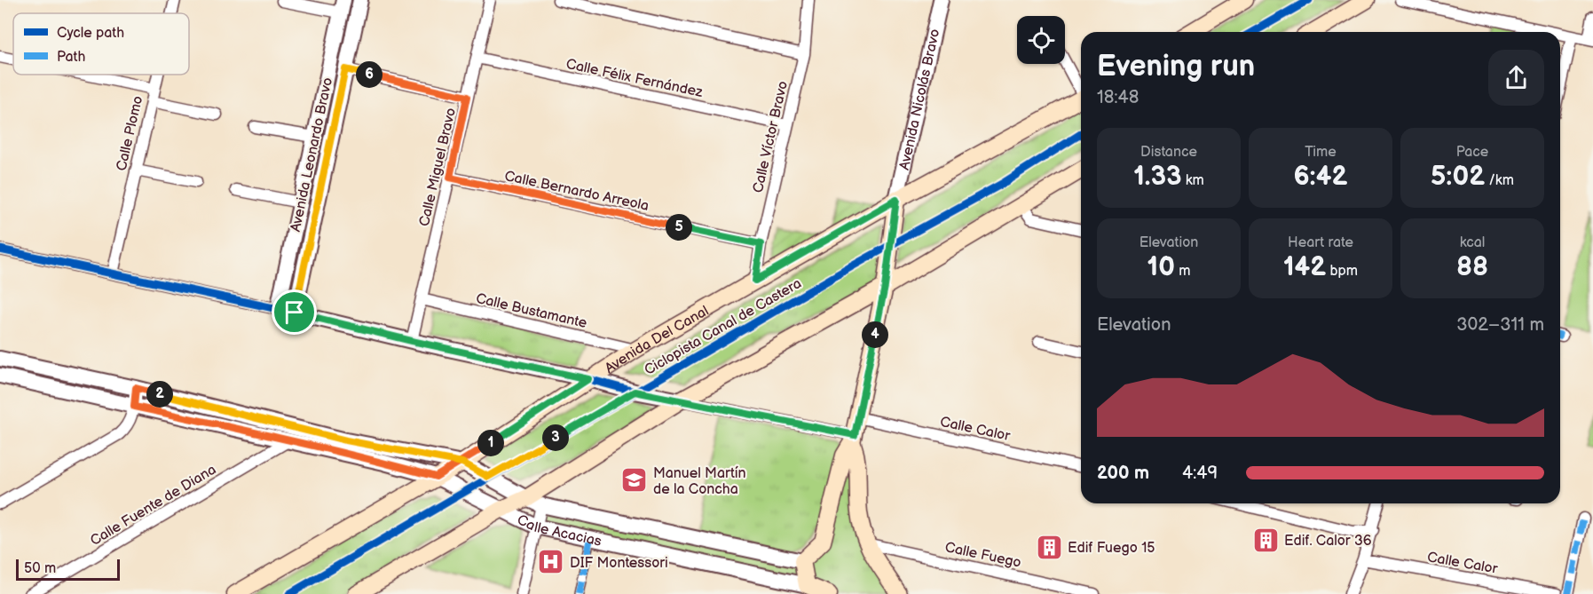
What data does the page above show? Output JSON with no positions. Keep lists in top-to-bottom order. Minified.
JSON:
{"streets":{"main road":["Avenida Del Canal"],"street":["Calle Félix Fernández","Avenida Nicolás Bravo","Calle Plomo","Calle Víctor Bravo","Avenida Leonardo Bravo","Calle Miguel Bravo","Calle Bernardo Arreola","Calle Bustamante","Calle Calor","Calle Fuente de Diana","Calle Acacias","Calle Fuego"],"cycle path":["Ciclopista Canal de Castera"]},"crossings":[["Calle Félix Fernández","Calle Víctor Bravo"],["Calle Félix Fernández","Calle Miguel Bravo"],["Avenida Nicolás Bravo","Avenida Del Canal"],["Calle Víctor Bravo","Calle Bernardo Arreola"],["Calle Víctor Bravo","Avenida Del Canal"],["Calle Miguel Bravo","Calle Bernardo Arreola"],["Calle Miguel Bravo","Calle Bustamante"],["Calle Bustamante","Avenida Del Canal"],["Avenida Del Canal","Calle Acacias"],["Calle Fuente de Diana","Calle Acacias"]],"places":{"school or university":["Manuel Martín de la Concha"],"building":["Edif. Calor 36","Edif Fuego 15"],"hospital":["DIF Montessori"]},"legend":["Cycle path","Path"],"scale_bar":"50 m","page":{"heading":["Evening run","18:48"],"pins":["6","5","4","2","3","1"],"stats":[["Distance","1.33 km"],["Time","6:42"],["Pace","5:02 /km"],["Elevation","10 m"],["Heart rate","142 bpm"],["kcal","88"]],"chart":["Elevation","302–311 m"],"list":[{"name":"200 m","note":"4:49"}],"scale":"50 m"}}
